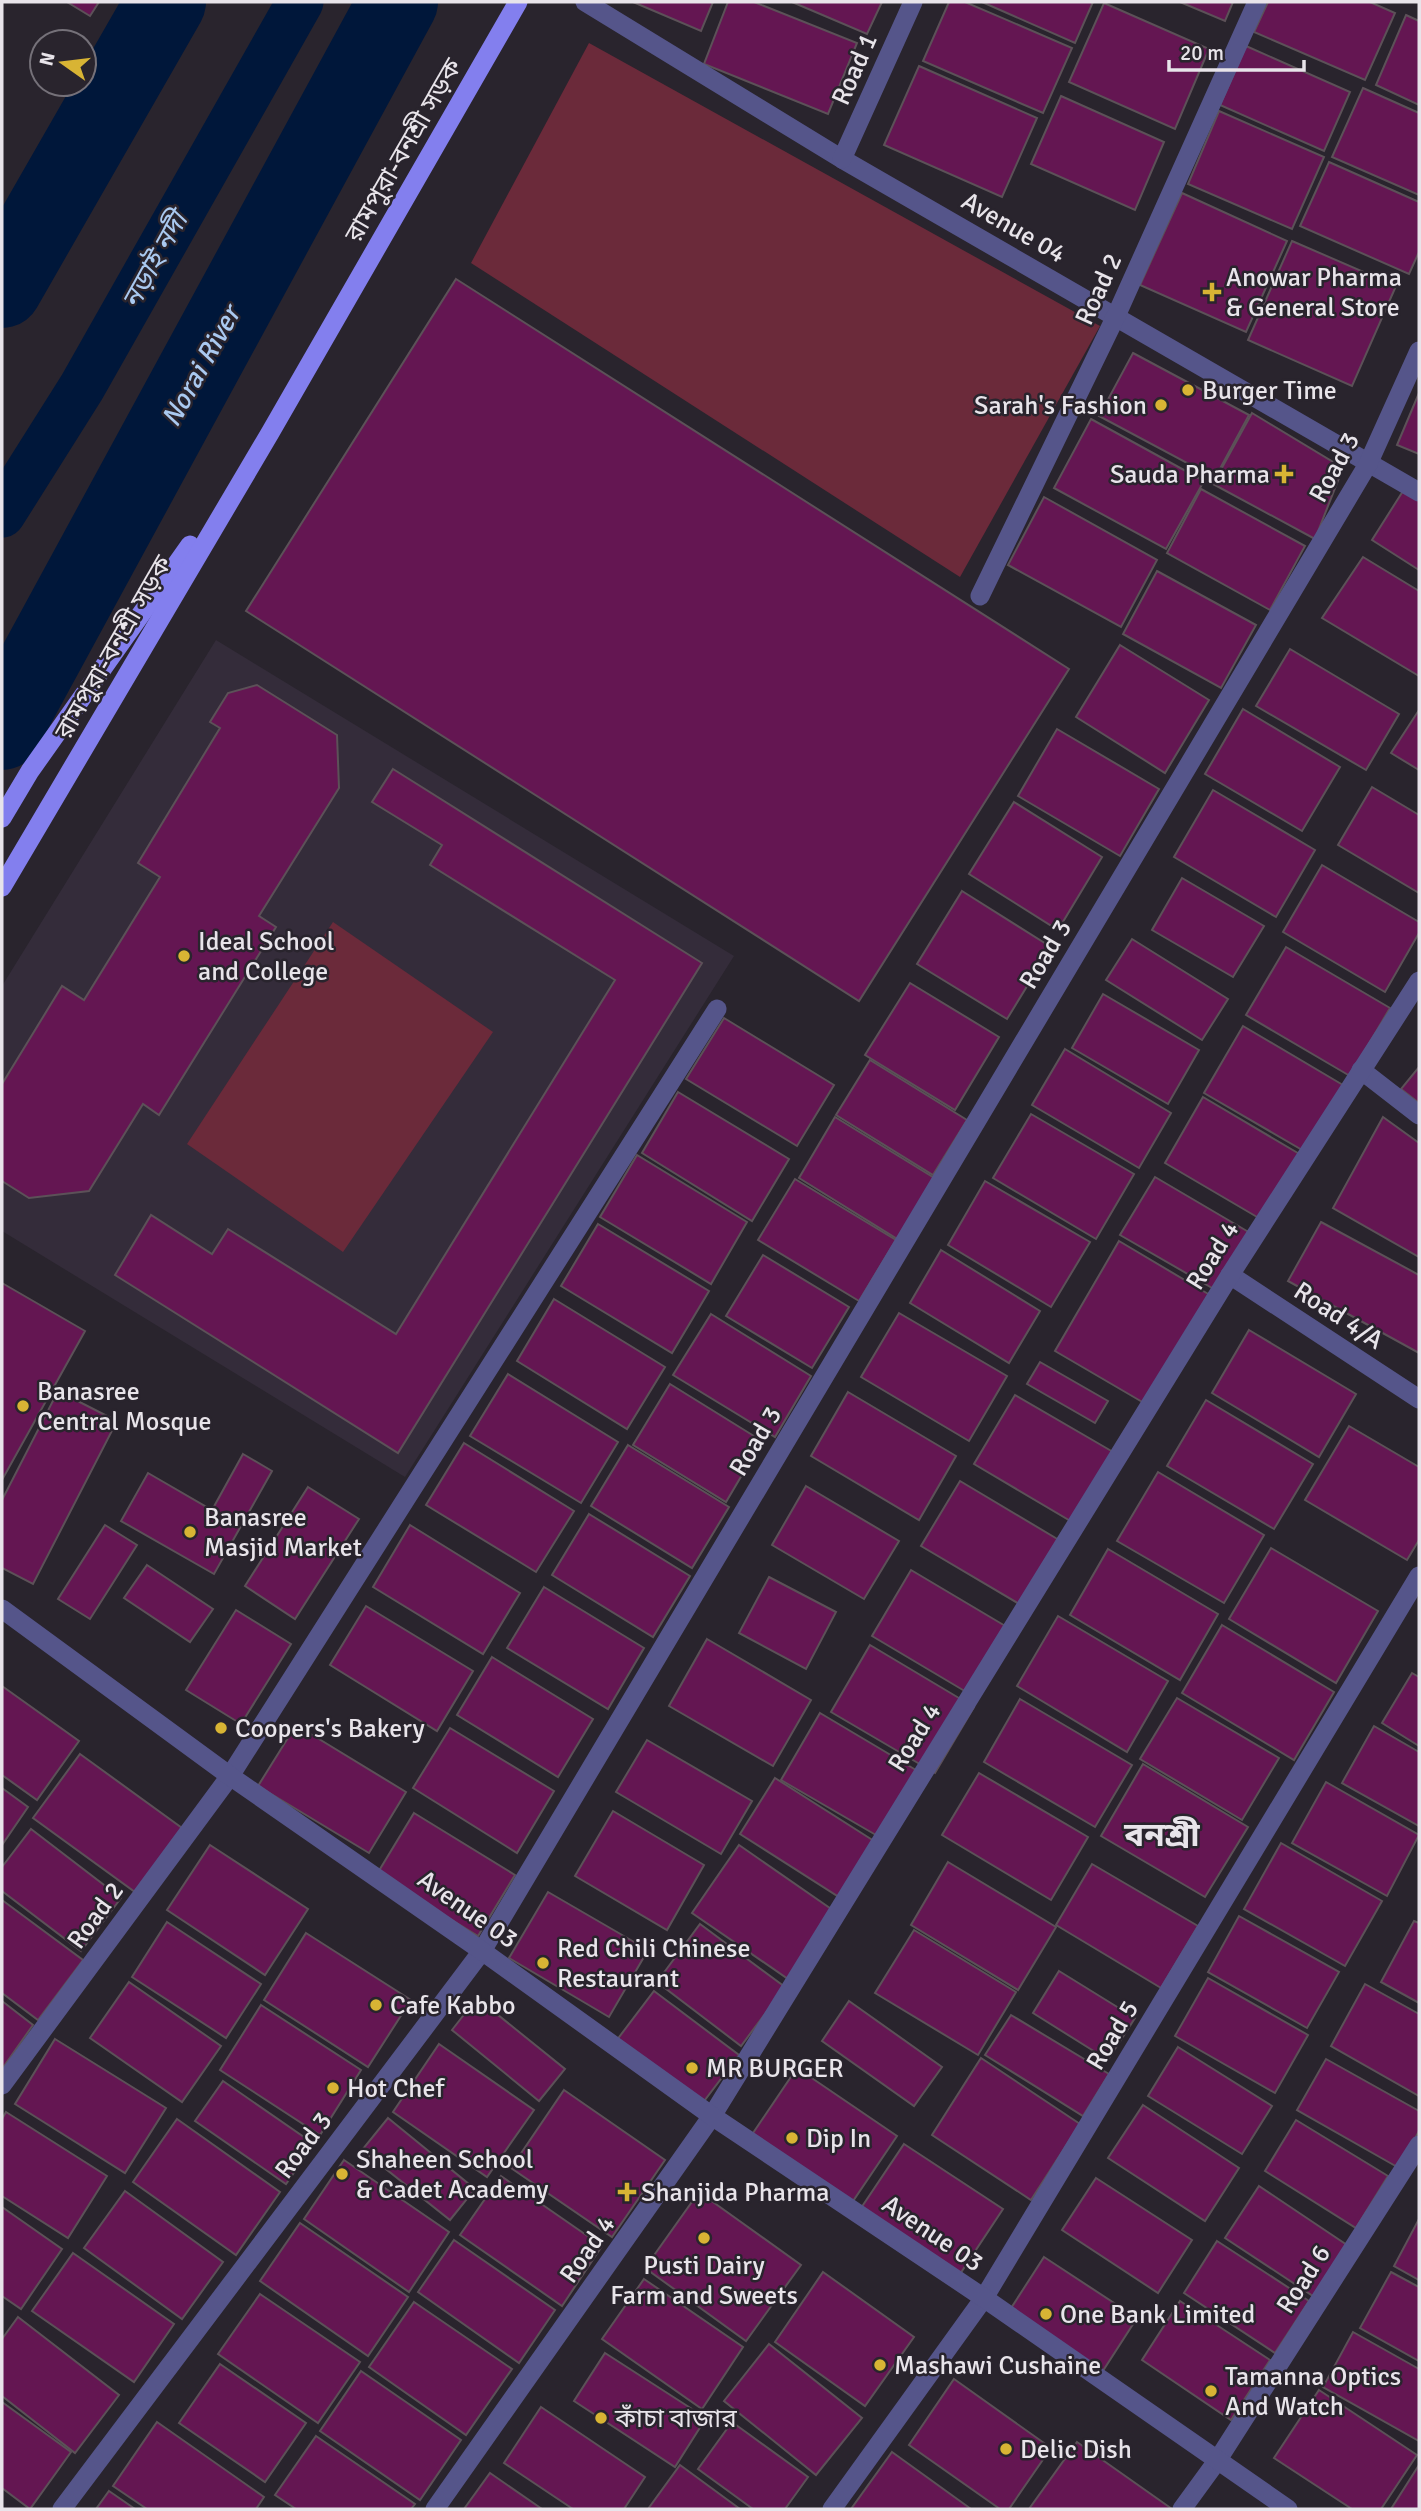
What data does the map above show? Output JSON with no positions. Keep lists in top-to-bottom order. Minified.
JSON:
{"streets":{"main road":["রামপুরা-বনশ্রী সড়ক"],"street":["Road 1","Avenue 04","Road 2","Road 3","Road 4","Road 4/A","Avenue 03","Road 5","Road 6"]},"crossings":[["Road 1","Avenue 04"],["Avenue 04","Road 2"],["Avenue 04","Road 3"],["Road 2","Avenue 03"],["Road 3","Avenue 03"],["Road 4","Road 4/A"],["Road 4","Avenue 03"],["Avenue 03","Road 5"],["Avenue 03","Road 6"]],"districts":["বনশ্রী"],"water":["নড়াই নদী","Norai River"],"places":{"health":["Anowar Pharma & General Store","Sauda Pharma","Shanjida Pharma"],"other":["Burger Time","Sarah's Fashion","Ideal School and College","Banasree Central Mosque","Banasree Masjid Market","Coopers's Bakery","Red Chili Chinese Restaurant","Cafe Kabbo","MR BURGER","Hot Chef","Dip In","Shaheen School & Cadet Academy","Pusti Dairy Farm and Sweets","One Bank Limited","Mashawi Cushaine","Tamanna Optics And Watch","কাঁচা বাজার","Delic Dish"]},"scale_bar":"20 m","north":"left"}
